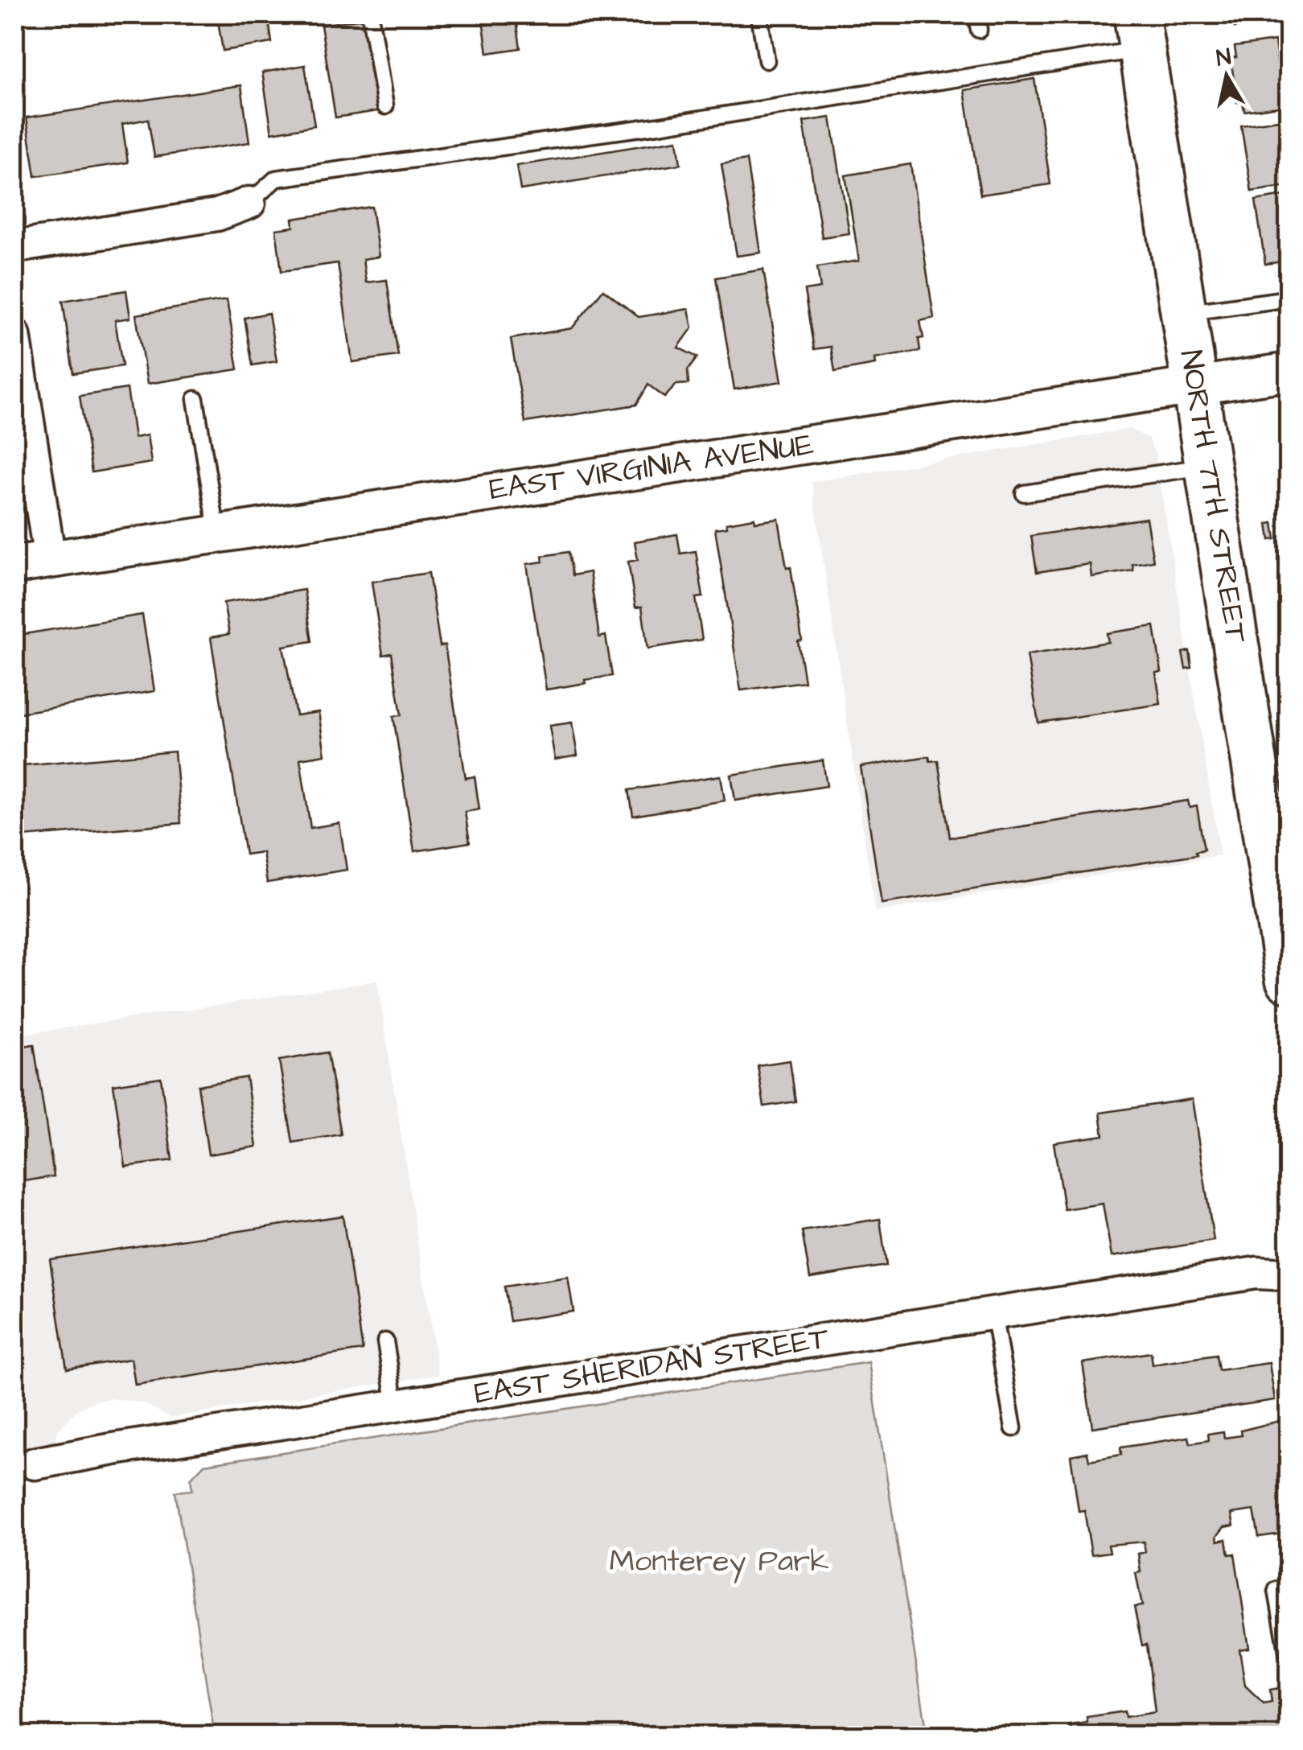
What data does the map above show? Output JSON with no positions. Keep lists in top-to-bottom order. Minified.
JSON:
{"streets":{"main road":["NORTH 7TH STREET"],"street":["EAST VIRGINIA AVENUE","EAST SHERIDAN STREET"]},"crossings":[["EAST VIRGINIA AVENUE","NORTH 7TH STREET"]],"parks":["Monterey Park"],"north":"top"}
